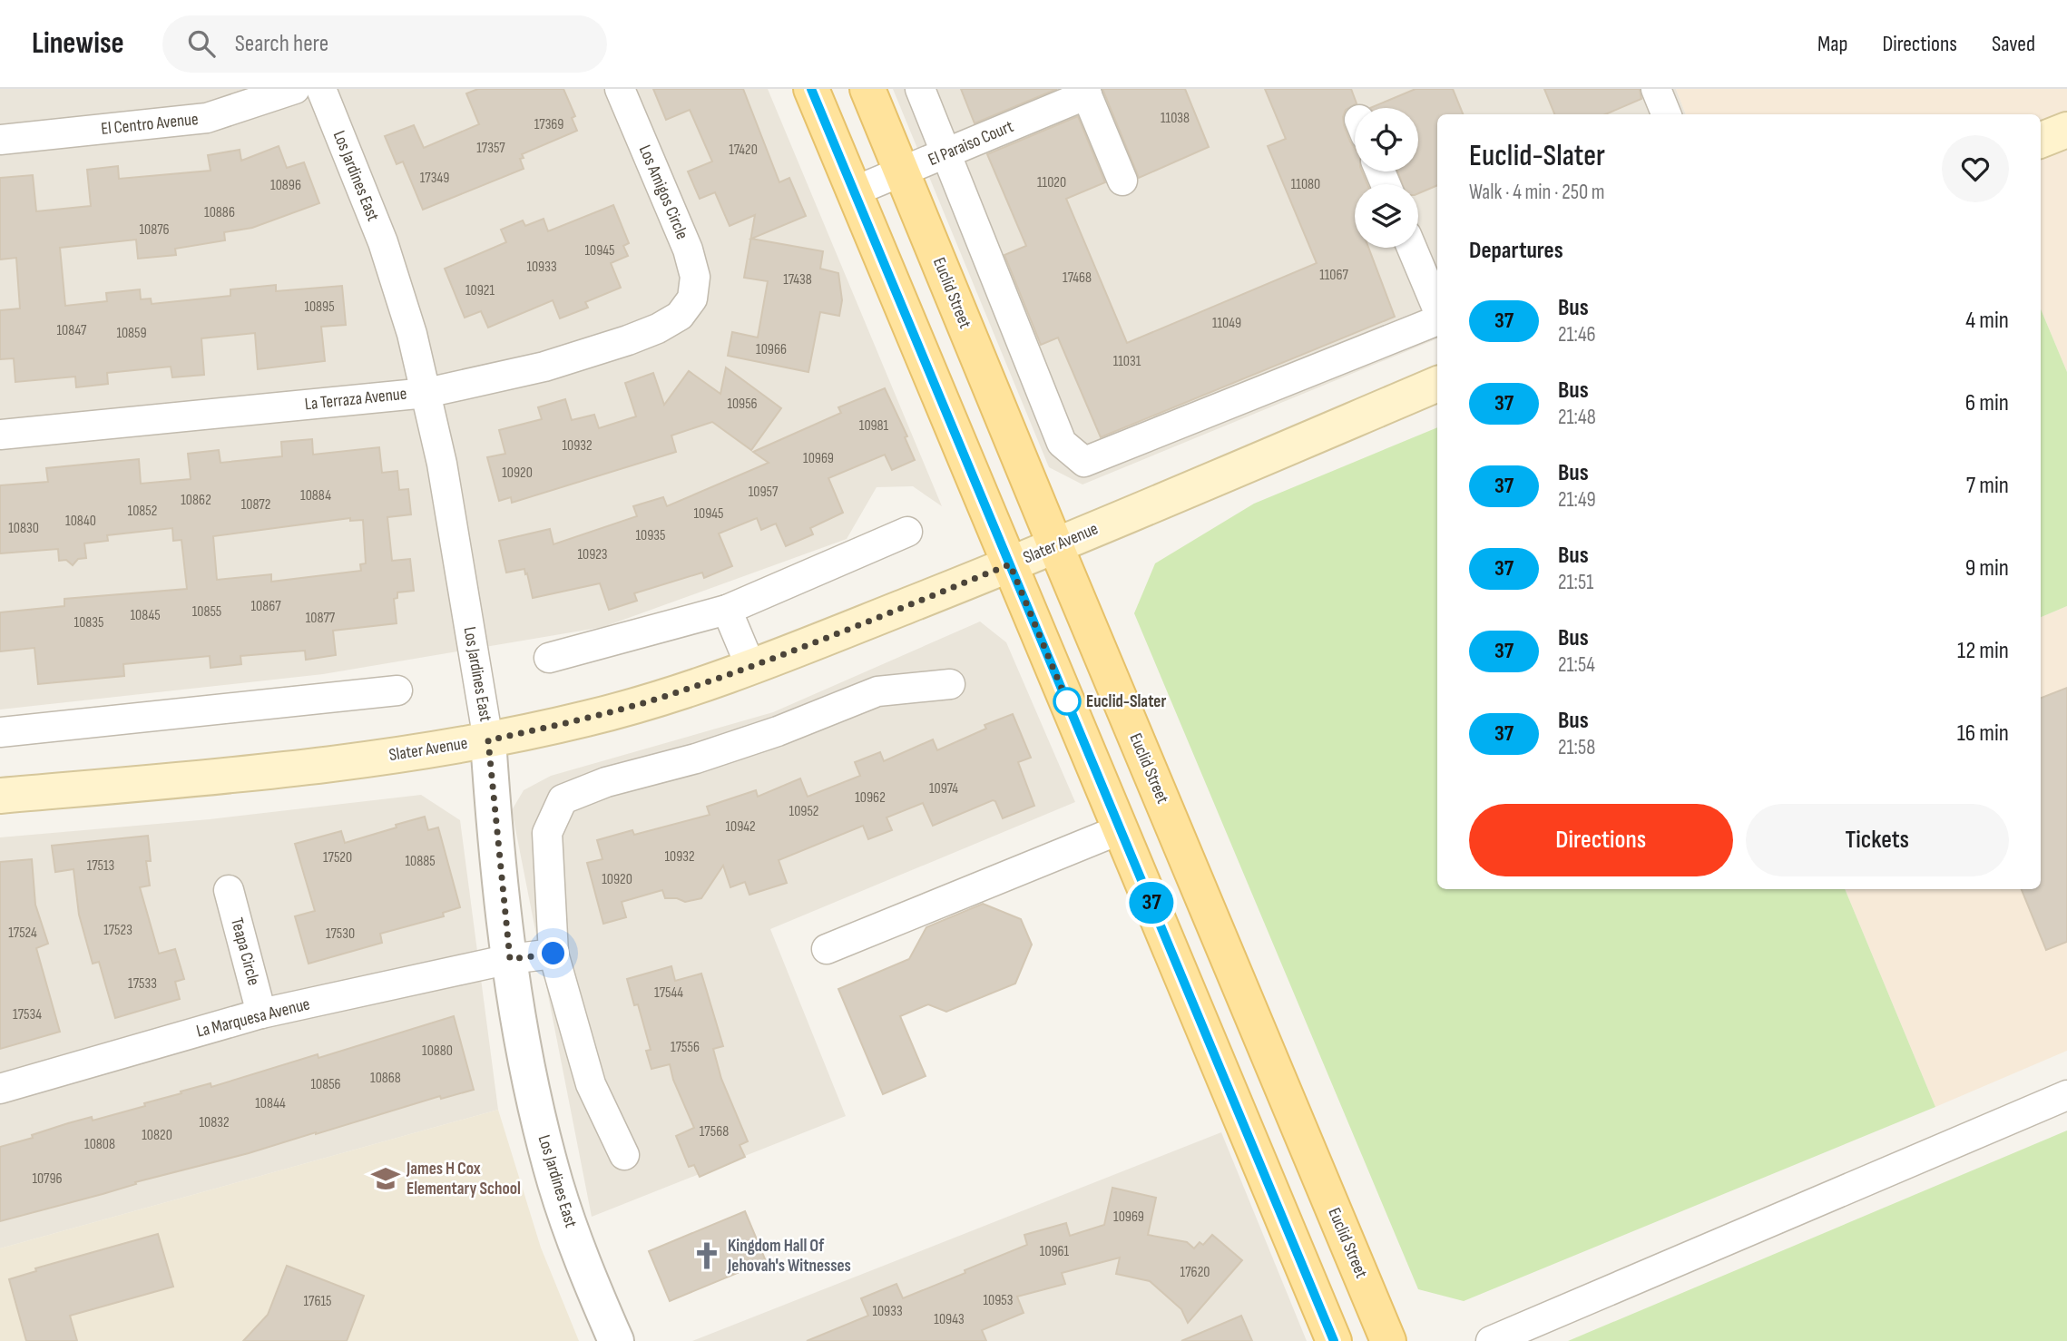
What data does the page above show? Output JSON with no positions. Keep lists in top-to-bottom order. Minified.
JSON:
{"streets":{"main road":["Euclid Street","Slater Avenue"],"street":["El Centro Avenue","El Paraiso Court","Los Jardines East","Los Amigos Circle","La Terraza Avenue","Teapa Circle","La Marquesa Avenue"]},"crossings":[["El Paraiso Court","Euclid Street"],["Los Jardines East","La Terraza Avenue"],["Los Jardines East","Slater Avenue"],["Los Jardines East","La Marquesa Avenue"],["Los Amigos Circle","La Terraza Avenue"],["Euclid Street","Slater Avenue"],["Teapa Circle","La Marquesa Avenue"]],"places":{"other":["Euclid-Slater"],"school or university":["James H Cox Elementary School"],"church":["Kingdom Hall Of Jehovah's Witnesses"]},"lines":["bus line 37"],"house_numbers":["11038","17369","17357","17420","17349","11020","11080","10896","10886","10876","10945","10933","11067","17468","17438","10921","10895","11049","10847","10859","10966","11031","10956","10981","10932","10969","10920","10957","10884","10862","10872","10852","10945","10840","10830","10935","10923","10867","10855","10845","10877","10835","10974","10962","10952","10942","10932","17520","10885","17513","10920","17523","17524","17530","17533","17544","17534","17556","10880","10868","10856","10844","10832","17568","10820","10808","10796","10969","10961","17620","10953","17615","10933","10943"],"page":{"header":"Linewise","search":"Search here","nav":["Map","Directions","Saved"],"on_map":"37","heading":[["Euclid-Slater","Walk · 4 min · 250 m"],"Departures"],"list":[{"mark":"37","name":"Bus","note":"21:46","value":"4 min"},{"mark":"37","name":"Bus","note":"21:48","value":"6 min"},{"mark":"37","name":"Bus","note":"21:49","value":"7 min"},{"mark":"37","name":"Bus","note":"21:51","value":"9 min"},{"mark":"37","name":"Bus","note":"21:54","value":"12 min"},{"mark":"37","name":"Bus","note":"21:58","value":"16 min"}],"buttons":["Directions","Tickets"]}}
